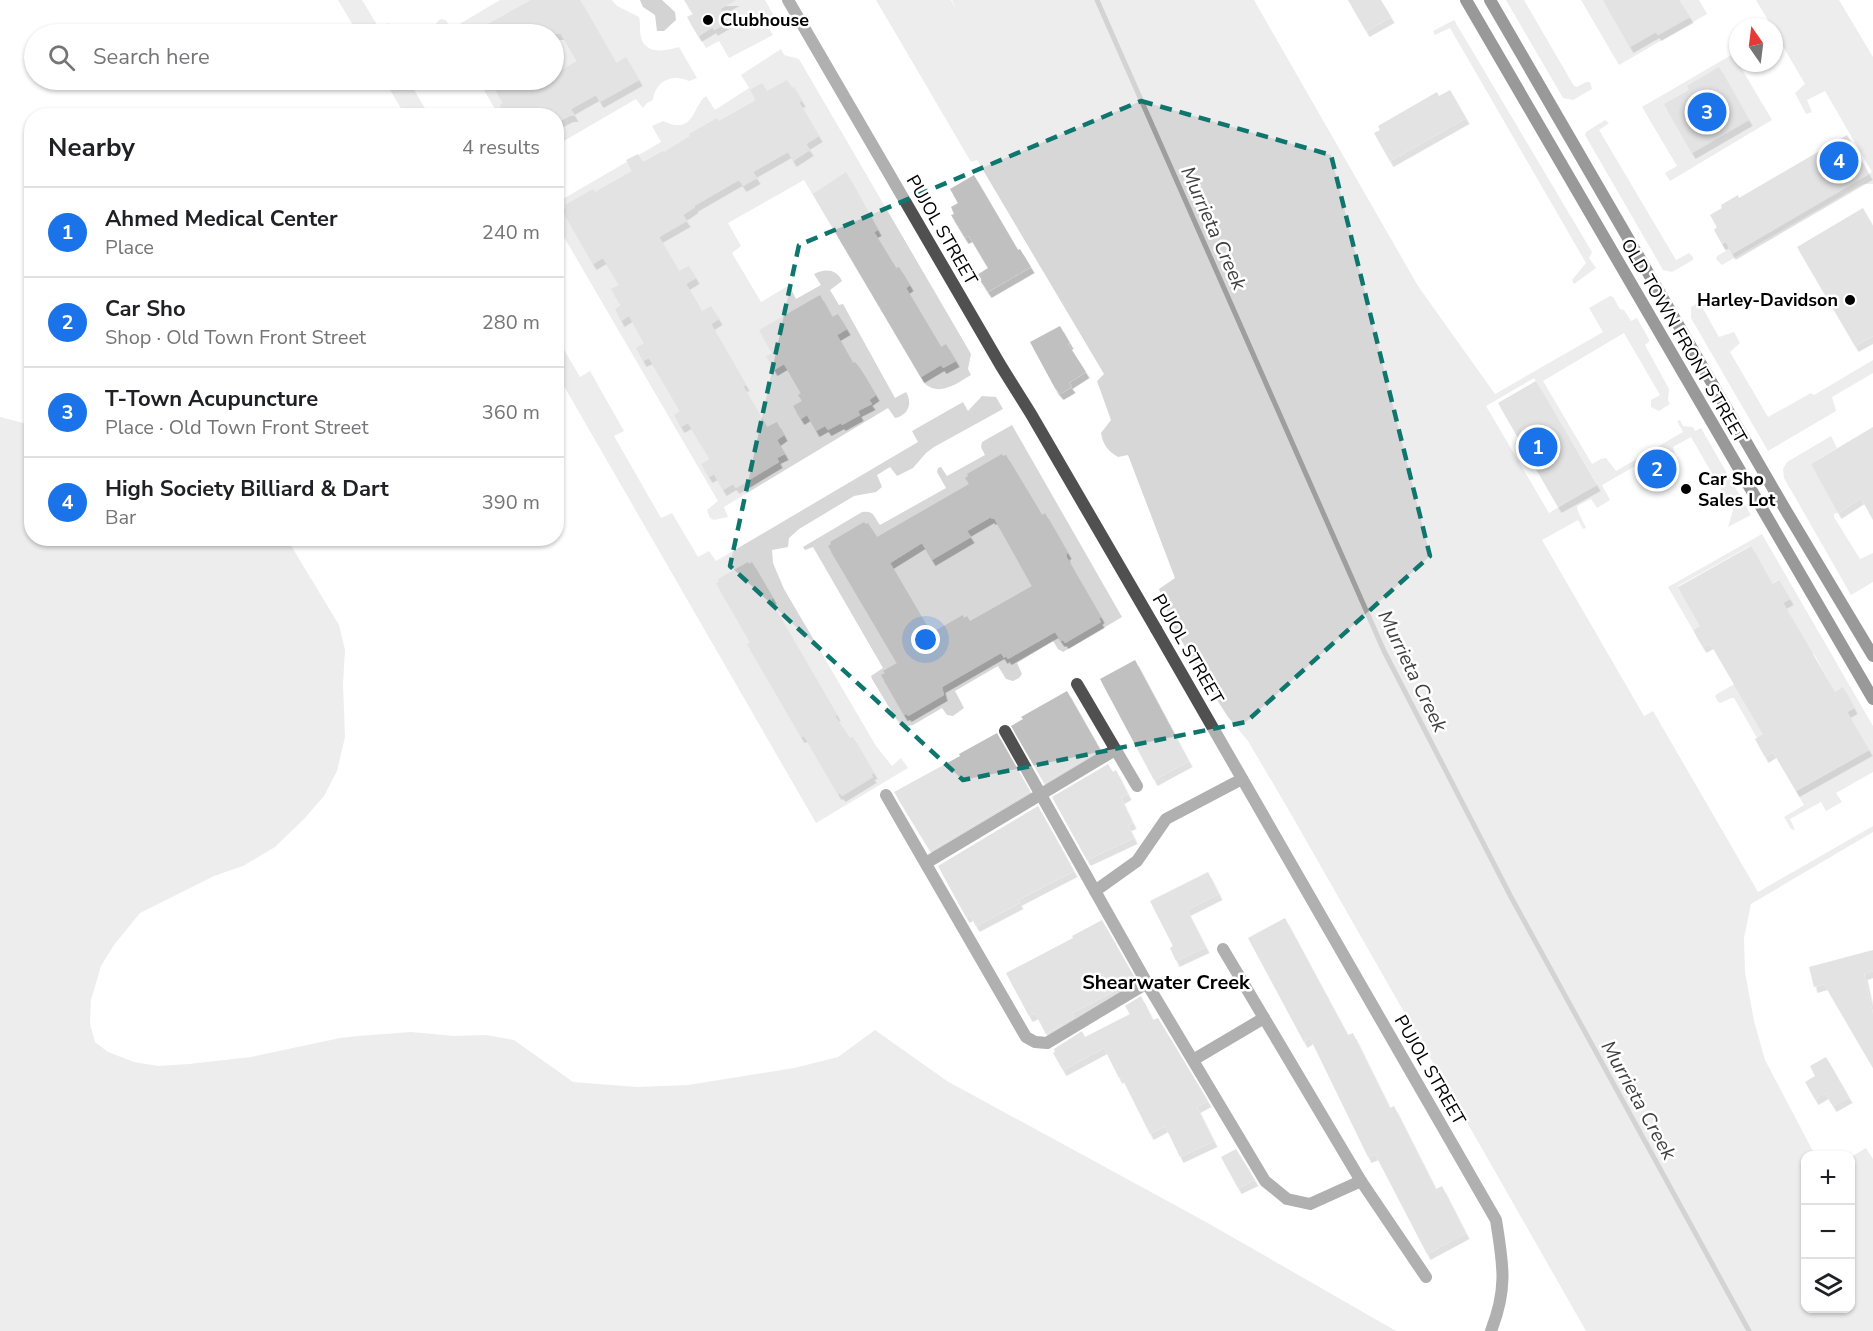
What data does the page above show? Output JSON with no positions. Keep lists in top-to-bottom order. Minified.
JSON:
{"streets":{"main road":["OLD TOWN FRONT STREET"],"street":["PUJOL STREET"]},"districts":["Shearwater Creek"],"water":["Murrieta Creek"],"places":["Clubhouse","Harley-Davidson","Car Sho Sales Lot"],"north":"top","page":{"search":"Search here","pins":["3","4","1","2"],"heading":["Nearby","4 results"],"list":[{"mark":"1","name":"Ahmed Medical Center","note":"Place","value":"240 m"},{"mark":"2","name":"Car Sho","note":"Shop · Old Town Front Street","value":"280 m"},{"mark":"3","name":"T-Town Acupuncture","note":"Place · Old Town Front Street","value":"360 m"},{"mark":"4","name":"High Society Billiard & Dart","note":"Bar","value":"390 m"}],"map_buttons":["+","−"]}}
